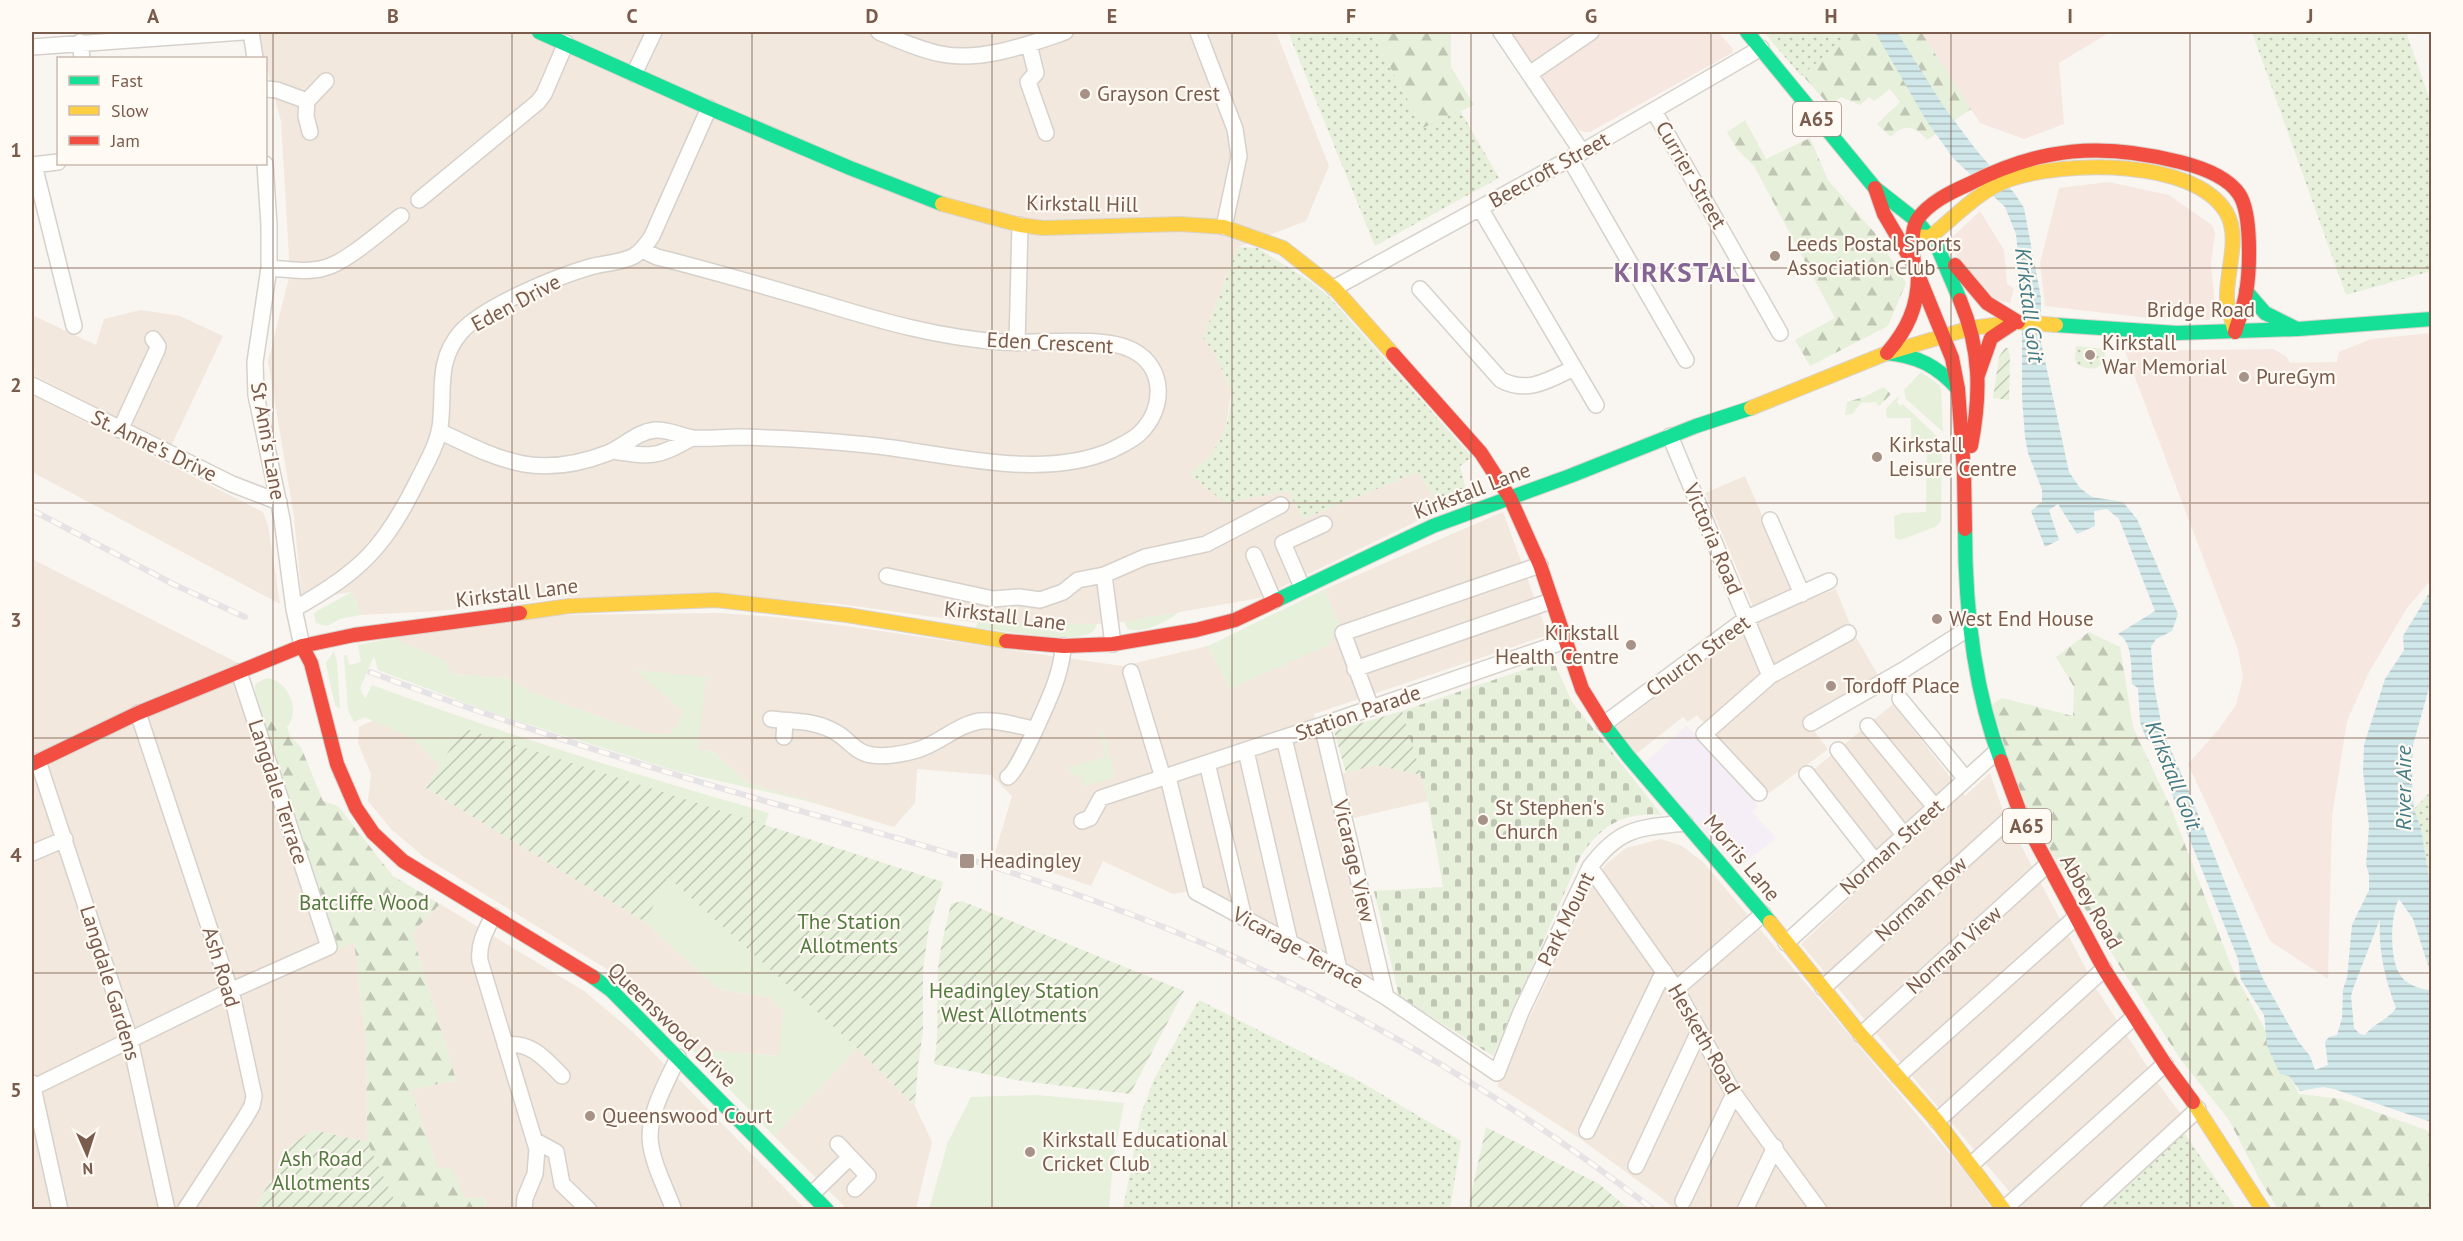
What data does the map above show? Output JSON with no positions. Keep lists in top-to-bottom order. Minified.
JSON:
{"streets":{"main road":["A65","Kirkstall Hill","Bridge Road","Kirkstall Lane","Morris Lane","Abbey Road","Queenswood Drive"],"street":["Beecroft Street","Currier Street","Eden Drive","Eden Crescent","St Ann's Lane","St. Anne's Drive","Victoria Road","Church Street","Station Parade","Langdale Terrace","Norman Street","Vicarage View","Norman Row","Park Mount","Vicarage Terrace","Norman View","Ash Road","Langdale Gardens","Hesketh Road"]},"crossings":[["A65","Beecroft Street"],["A65","Bridge Road"],["A65","Kirkstall Lane"],["A65","Abbey Road"],["Beecroft Street","Currier Street"],["Beecroft Street","Kirkstall Hill"],["Kirkstall Hill","Kirkstall Lane"],["Kirkstall Hill","Morris Lane"],["Eden Drive","Eden Crescent"],["Eden Drive","St Ann's Lane"],["Bridge Road","Kirkstall Lane"],["Bridge Road","Abbey Road"],["St Ann's Lane","St. Anne's Drive"],["St Ann's Lane","Kirkstall Lane"],["St Ann's Lane","Queenswood Drive"],["Kirkstall Lane","Victoria Road"],["Kirkstall Lane","Langdale Terrace"],["Kirkstall Lane","Morris Lane"],["Kirkstall Lane","Abbey Road"],["Kirkstall Lane","Ash Road"],["Kirkstall Lane","Langdale Gardens"],["Kirkstall Lane","Queenswood Drive"],["Victoria Road","Church Street"],["Church Street","Morris Lane"],["Station Parade","Morris Lane"],["Station Parade","Vicarage View"],["Station Parade","Vicarage Terrace"],["Langdale Terrace","Ash Road"],["Norman Street","Morris Lane"],["Norman Street","Abbey Road"],["Morris Lane","Norman Row"],["Morris Lane","Park Mount"],["Morris Lane","Norman View"],["Vicarage View","Vicarage Terrace"],["Norman Row","Abbey Road"],["Abbey Road","Norman View"],["Park Mount","Vicarage Terrace"],["Park Mount","Hesketh Road"]],"districts":["KIRKSTALL"],"water":["Kirkstall Goit","River Aire"],"parks":["Batcliffe Wood","The Station Allotments","Headingley Station West Allotments","Ash Road Allotments"],"places":{"other":["Grayson Crest","Leeds Postal Sports Association Club","Kirkstall War Memorial","PureGym","Kirkstall Leisure Centre","West End House","Kirkstall Health Centre","Tordoff Place","St Stephen's Church","Queenswood Court","Kirkstall Educational Cricket Club"],"transit":["Headingley"]},"legend":["Fast","Slow","Jam"],"north":"bottom","grid":{"columns":["A","B","C","D","E","F","G","H","I","J"],"rows":["1","2","3","4","5"]}}
